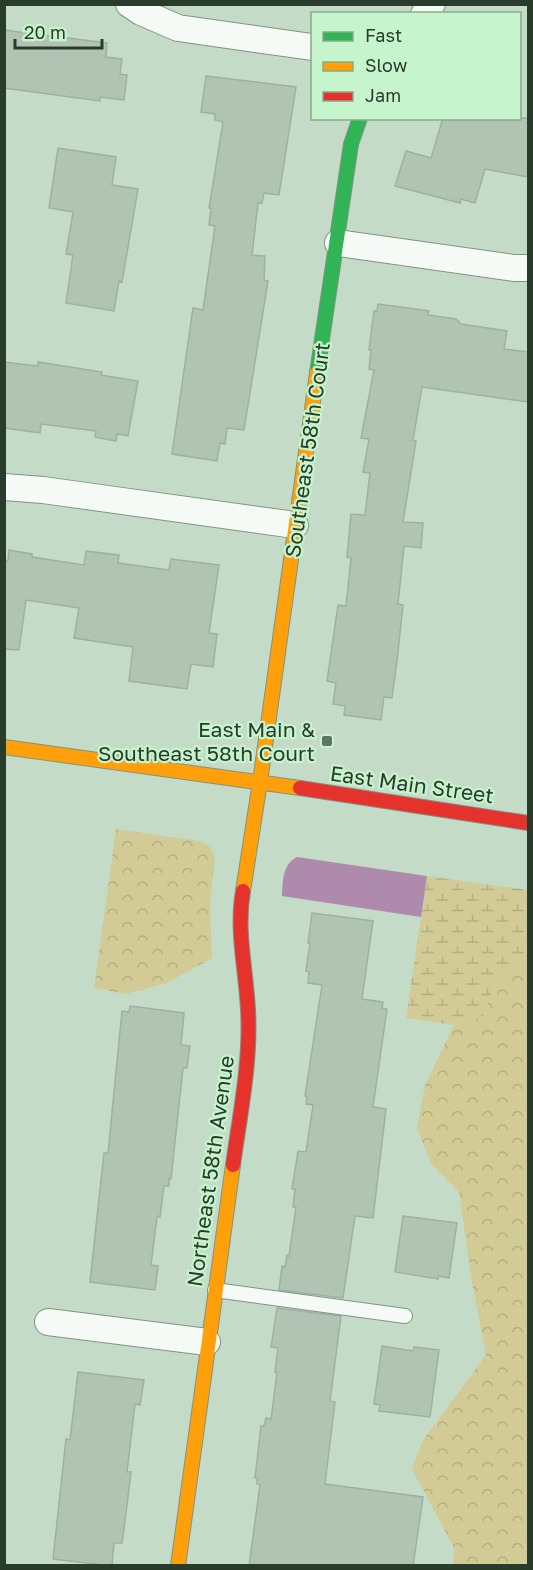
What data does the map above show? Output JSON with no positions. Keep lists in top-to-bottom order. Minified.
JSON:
{"streets":{"street":["Southeast 58th Court","East Main Street","Northeast 58th Avenue"]},"crossings":[["Southeast 58th Court","East Main Street"],["Southeast 58th Court","Northeast 58th Avenue"],["East Main Street","Northeast 58th Avenue"]],"places":{"transit":["East Main & Southeast 58th Court"]},"legend":["Fast","Slow","Jam"],"scale_bar":"20 m"}
